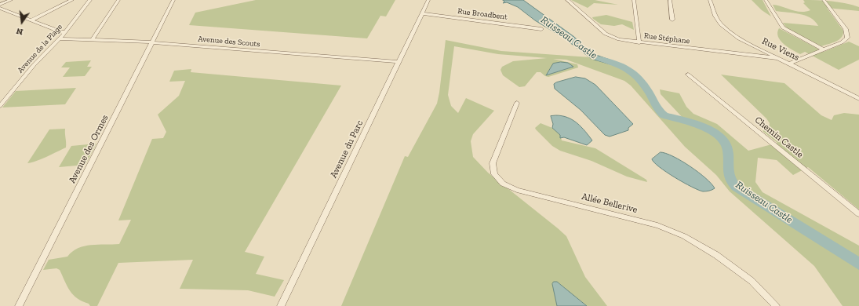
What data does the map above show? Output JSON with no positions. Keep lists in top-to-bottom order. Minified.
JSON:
{"streets":{"street":["Rue Broadbent","Rue Stéphane","Avenue des Scouts","Avenue de la Plage","Rue Viens","Chemin Castle","Avenue des Ormes","Avenue du Parc","Allée Bellerive"]},"crossings":[["Rue Broadbent","Avenue du Parc"],["Rue Stéphane","Rue Viens"],["Avenue des Scouts","Avenue de la Plage"],["Avenue des Scouts","Avenue des Ormes"],["Avenue des Scouts","Avenue du Parc"]],"water":["Ruisseau Castle"],"north":"bottom"}
